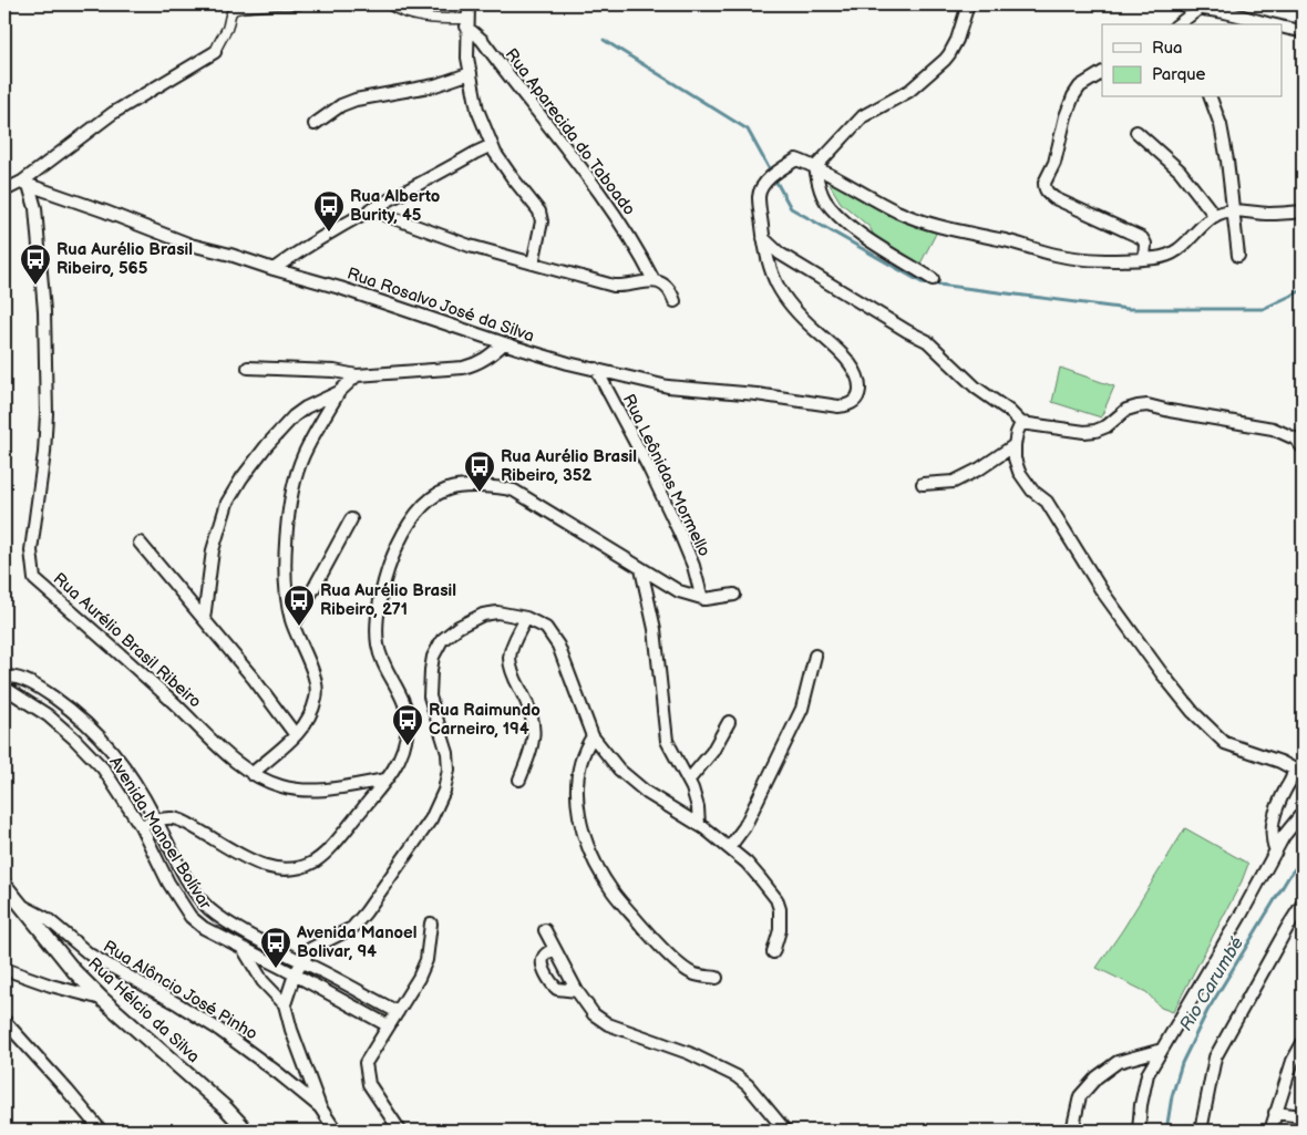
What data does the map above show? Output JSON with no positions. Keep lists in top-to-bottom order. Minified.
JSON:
{"streets":{"street":["Rua Aparecida do Taboado","Rua Rosalvo José da Silva","Rua Leônidas Mormello","Rua Aurélio Brasil Ribeiro","Avenida Manoel Bolívar","Rua Alôncio José Pinho","Rua Hélcio da Silva"]},"crossings":[["Rua Rosalvo José da Silva","Rua Leônidas Mormello"],["Rua Rosalvo José da Silva","Rua Aurélio Brasil Ribeiro"],["Rua Alôncio José Pinho","Rua Hélcio da Silva"]],"water":["Rio Carumbé"],"places":{"bus stop":["Rua Alberto Burity, 45","Rua Aurélio Brasil Ribeiro, 565","Rua Aurélio Brasil Ribeiro, 352","Rua Aurélio Brasil Ribeiro, 271","Rua Raimundo Carneiro, 194","Avenida Manoel Bolivar, 94"]},"legend":["Rua","Parque"]}
